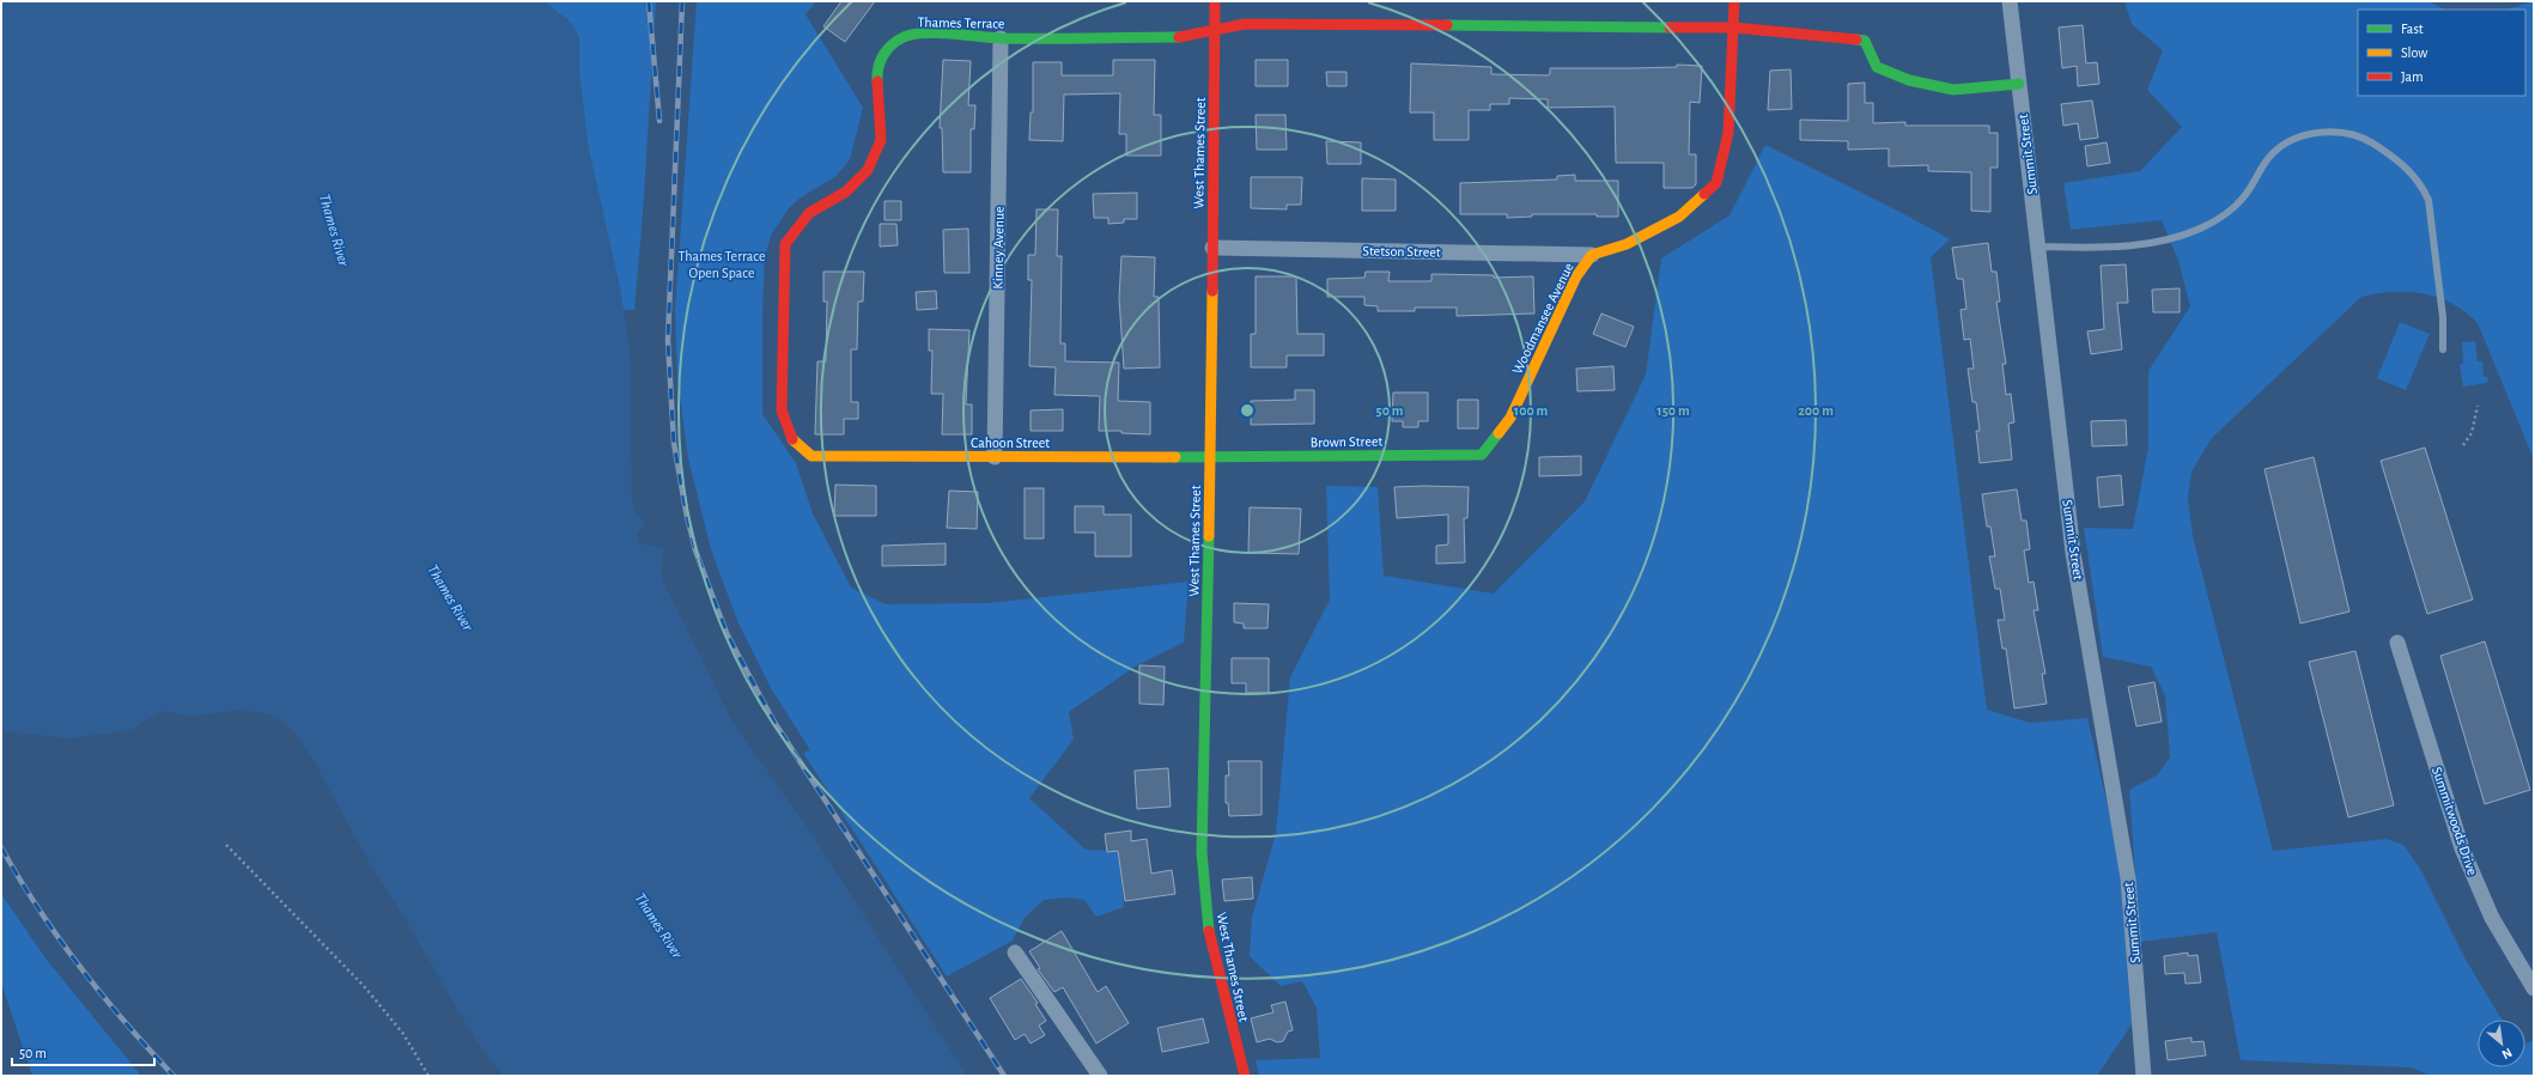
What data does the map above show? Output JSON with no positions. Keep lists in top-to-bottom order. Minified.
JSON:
{"streets":{"street":["Thames Terrace","West Thames Street","Summit Street","Kinney Avenue","Stetson Street","Woodmansee Avenue","Brown Street","Cahoon Street","Summitwoods Drive"]},"crossings":[["Thames Terrace","West Thames Street"],["Thames Terrace","Summit Street"],["Thames Terrace","Kinney Avenue"],["Thames Terrace","Woodmansee Avenue"],["Thames Terrace","Cahoon Street"],["West Thames Street","Stetson Street"],["West Thames Street","Brown Street"],["West Thames Street","Cahoon Street"],["Kinney Avenue","Cahoon Street"],["Stetson Street","Woodmansee Avenue"],["Woodmansee Avenue","Brown Street"],["Brown Street","Cahoon Street"]],"water":["Thames River"],"parks":["Thames Terrace Open Space"],"legend":["Fast","Slow","Jam"],"scale_bar":"50 m","north":"bottom right","rings":["50 m","100 m","150 m","200 m"]}
